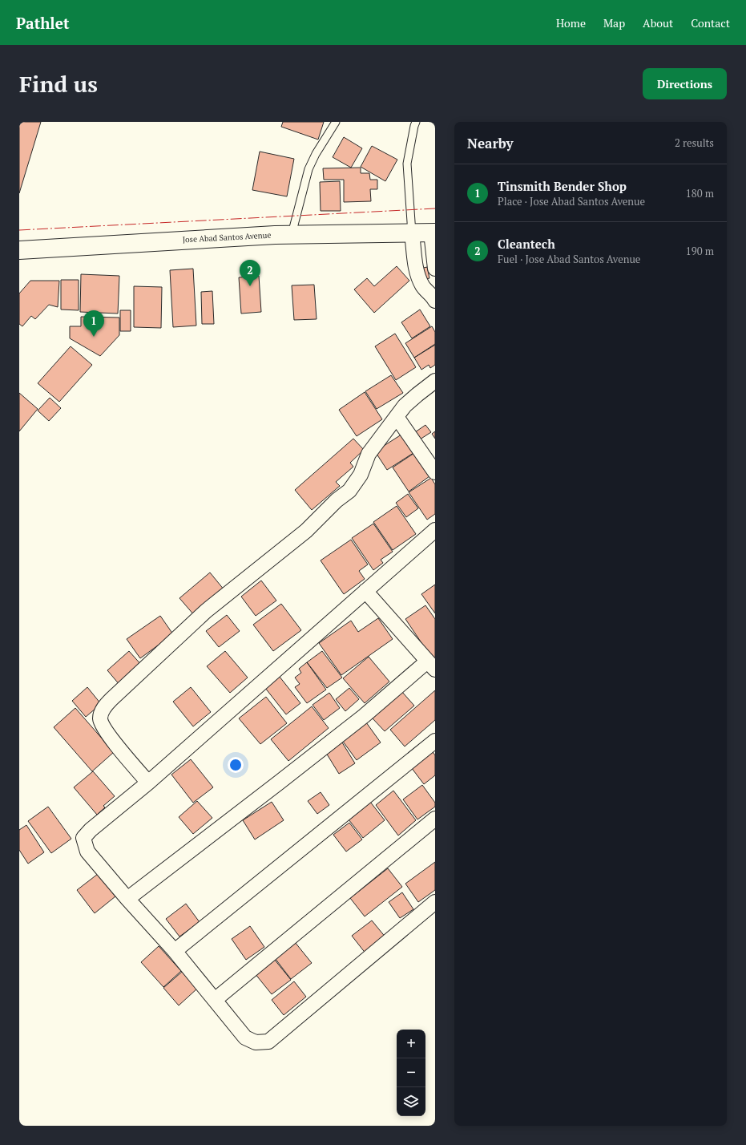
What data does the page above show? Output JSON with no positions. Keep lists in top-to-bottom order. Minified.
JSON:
{"streets":{"highway":["Jose Abad Santos Avenue"]},"page":{"header":"Pathlet","nav":["Home","Map","About","Contact"],"buttons":"Directions","title":"Find us","heading":["Nearby","2 results"],"list":[{"mark":"1","name":"Tinsmith Bender Shop","note":"Place · Jose Abad Santos Avenue","value":"180 m"},{"mark":"2","name":"Cleantech","note":"Fuel · Jose Abad Santos Avenue","value":"190 m"}],"pins":["2","1"],"map_buttons":["+","−"]}}
